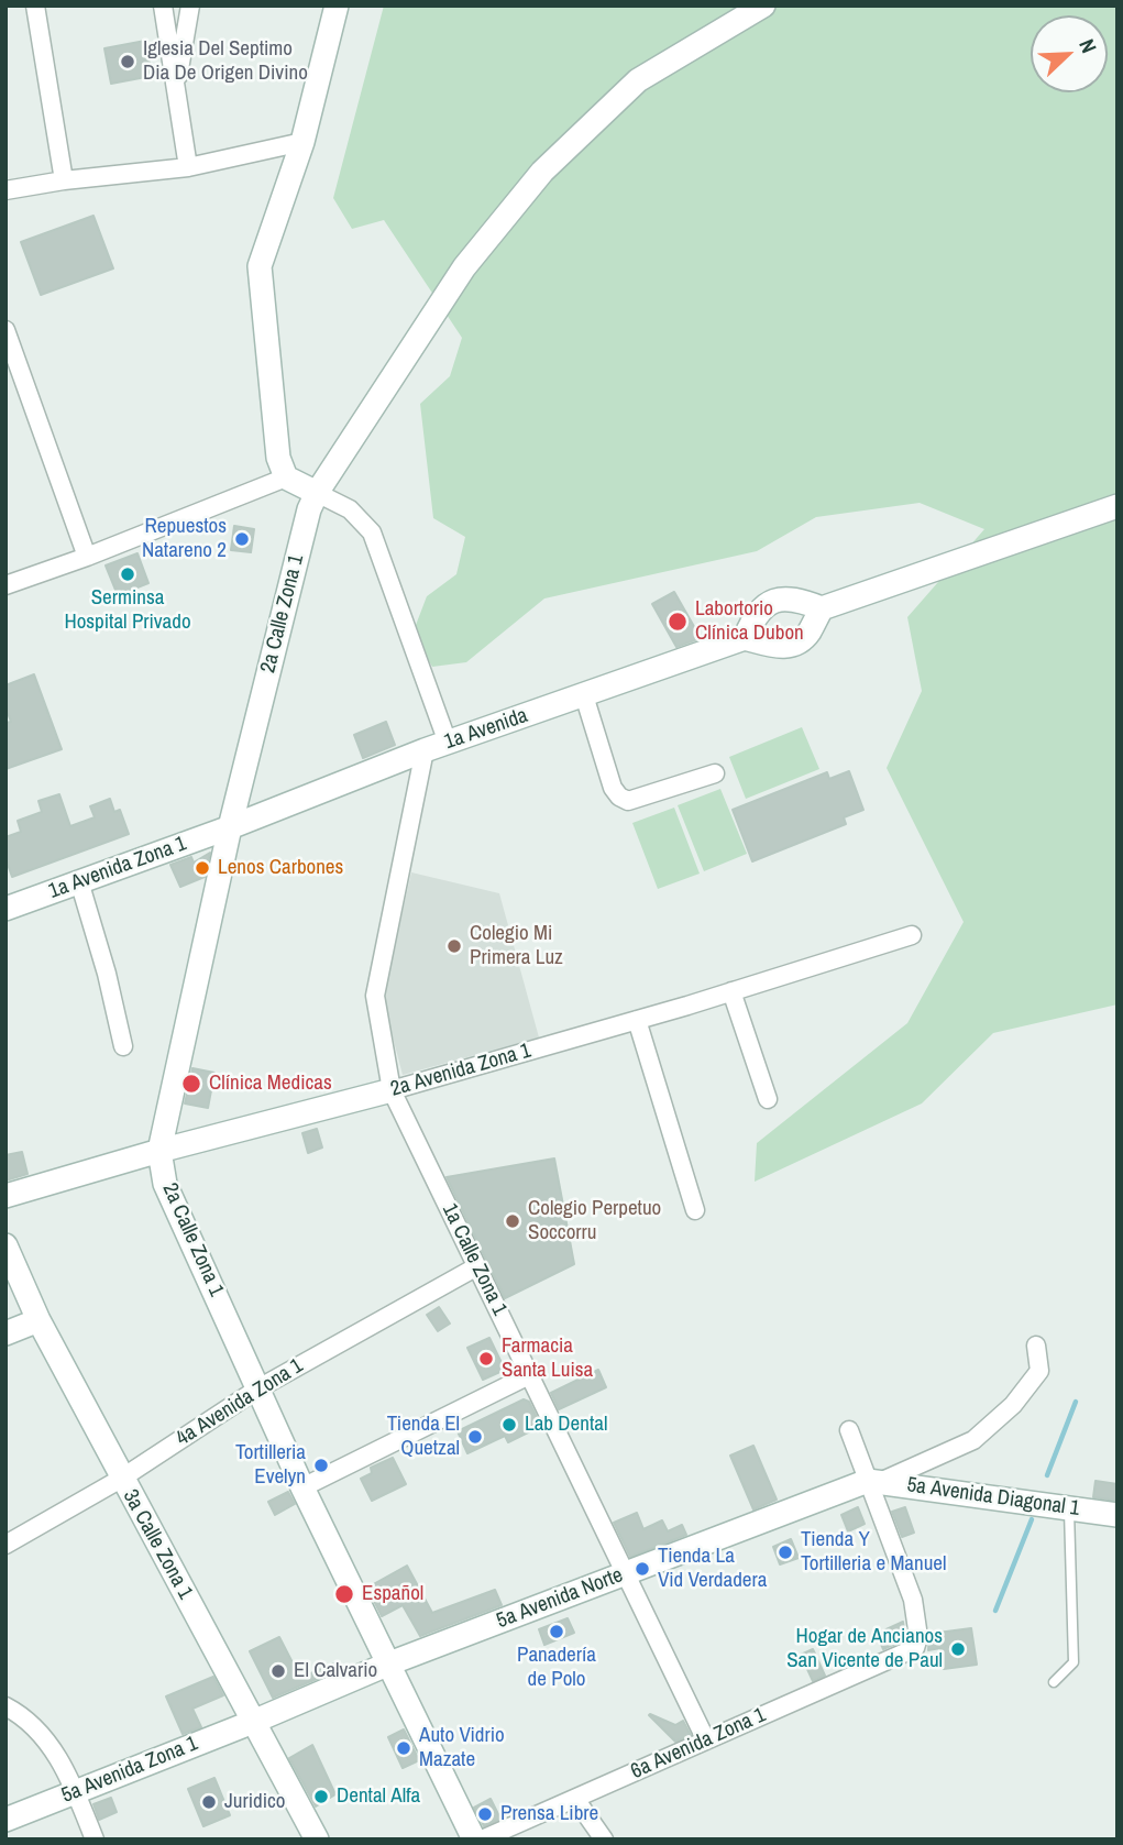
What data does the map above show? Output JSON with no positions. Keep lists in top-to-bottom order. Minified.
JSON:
{"streets":{"street":["2a Calle Zona 1","1a Avenida","1a Avenida Zona 1","2a Avenida Zona 1","1a Calle Zona 1","4a Avenida Zona 1","5a Avenida Diagonal 1","3a Calle Zona 1","5a Avenida Norte","6a Avenida Zona 1","5a Avenida Zona 1"]},"crossings":[["2a Calle Zona 1","1a Avenida"],["2a Calle Zona 1","1a Avenida Zona 1"],["2a Calle Zona 1","2a Avenida Zona 1"],["2a Calle Zona 1","4a Avenida Zona 1"],["2a Calle Zona 1","5a Avenida Norte"],["1a Avenida","1a Avenida Zona 1"],["1a Avenida","1a Calle Zona 1"],["2a Avenida Zona 1","1a Calle Zona 1"],["1a Calle Zona 1","4a Avenida Zona 1"],["1a Calle Zona 1","5a Avenida Norte"],["1a Calle Zona 1","6a Avenida Zona 1"],["4a Avenida Zona 1","3a Calle Zona 1"],["5a Avenida Diagonal 1","5a Avenida Norte"],["5a Avenida Diagonal 1","6a Avenida Zona 1"],["3a Calle Zona 1","5a Avenida Norte"],["3a Calle Zona 1","5a Avenida Zona 1"],["5a Avenida Norte","6a Avenida Zona 1"],["5a Avenida Norte","5a Avenida Zona 1"]],"places":["Iglesia Del Septimo Dia De Origen Divino","Repuestos Natareno 2","Serminsa Hospital Privado","Labortorio Clínica Dubon","Lenos Carbones","Colegio Mi Primera Luz","Clínica Medicas","Colegio Perpetuo Soccorru","Farmacia Santa Luisa","Lab Dental","Tienda El Quetzal","Tortilleria Evelyn","Tienda Y Tortilleria e Manuel","Tienda La Vid Verdadera","Español","Panadería de Polo","Hogar de Ancianos San Vicente de Paul","El Calvario","Auto Vidrio Mazate","Dental Alfa","Juridico","Prensa Libre"],"north":"top right"}
